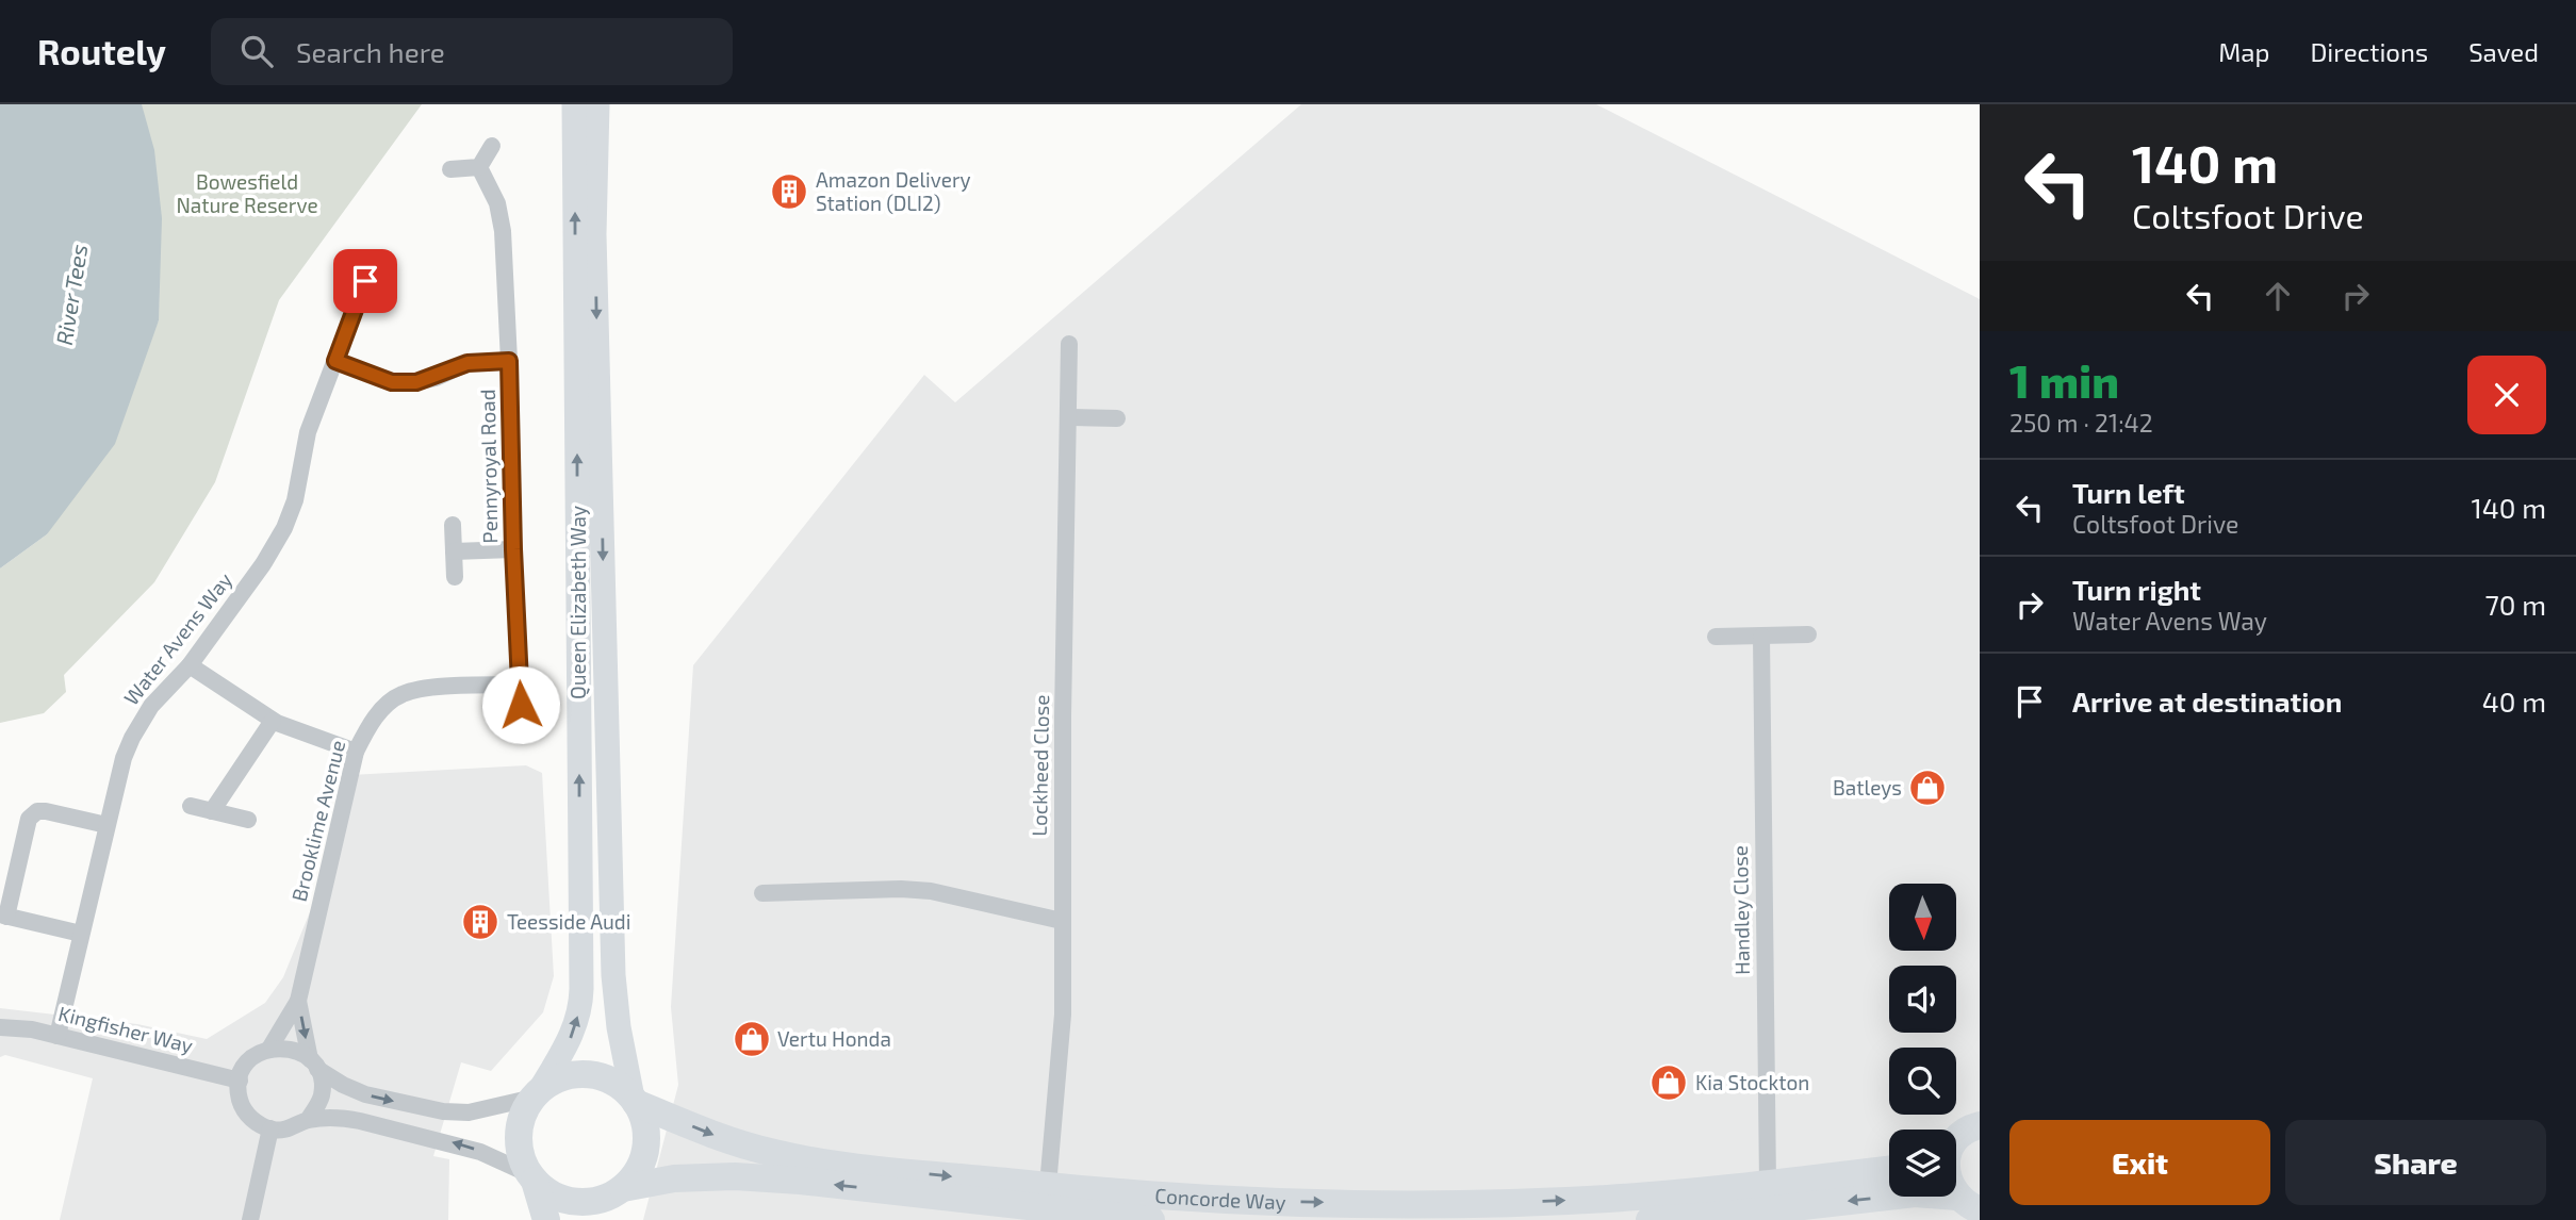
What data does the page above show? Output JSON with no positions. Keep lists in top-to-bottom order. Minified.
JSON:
{"streets":{"main road":["Concorde Way"],"street":["Pennyroyal Road","Queen Elizabeth Way","Water Avens Way","Lockheed Close","Brooklime Avenue","Handley Close","Kingfisher Way"]},"crossings":[["Pennyroyal Road","Brooklime Avenue"],["Queen Elizabeth Way","Concorde Way"],["Water Avens Way","Kingfisher Way"],["Lockheed Close","Concorde Way"],["Handley Close","Concorde Way"]],"water":["River Tees"],"parks":["Bowesfield Nature Reserve"],"places":{"building":["Amazon Delivery Station (DLI2)","Teesside Audi"],"shop":["Batleys","Vertu Honda","Kia Stockton"]},"north":"bottom","page":{"header":"Routely","search":"Search here","nav":["Map","Directions","Saved"],"turn":["140 m","Coltsfoot Drive"],"heading":["1 min","250 m · 21:42"],"list":[{"name":"Turn left","note":"Coltsfoot Drive","value":"140 m"},{"name":"Turn right","note":"Water Avens Way","value":"70 m"},{"name":"Arrive at destination","value":"40 m"}],"buttons":["Exit","Share"]}}
